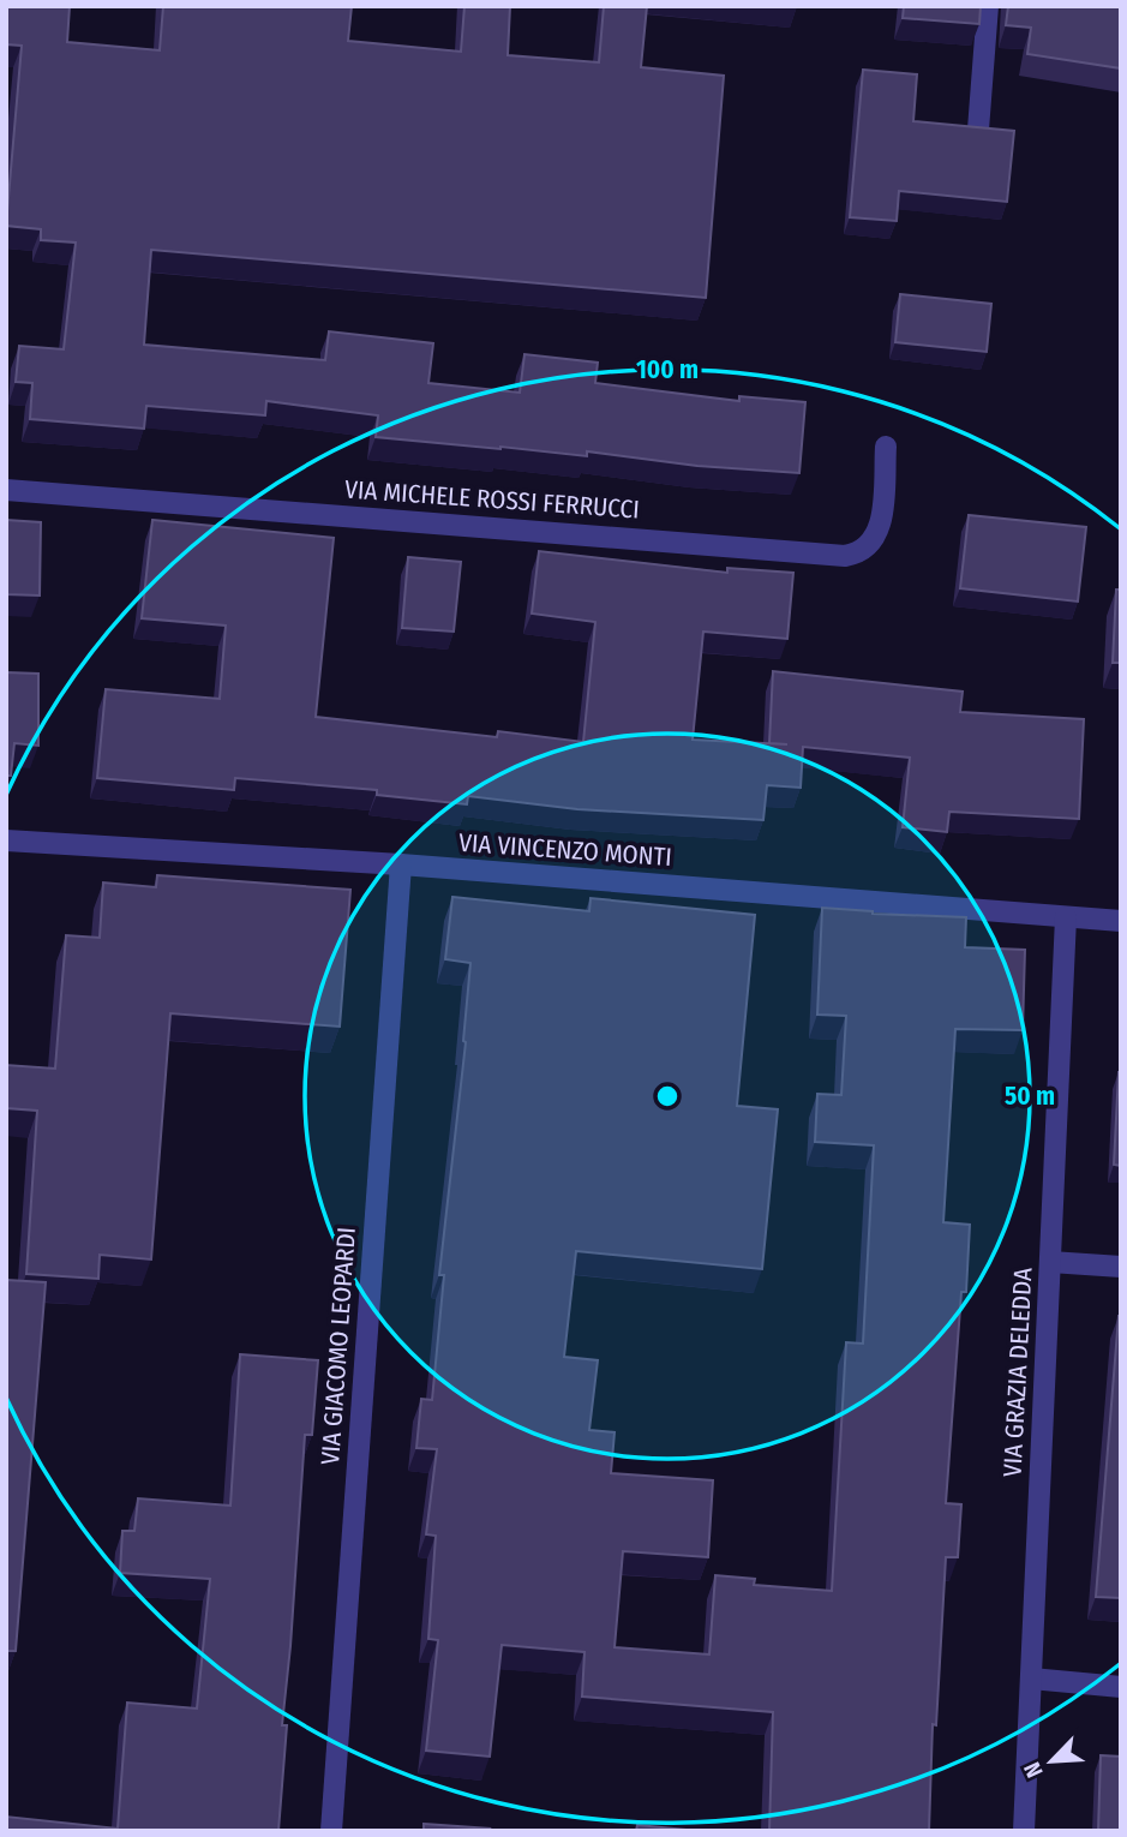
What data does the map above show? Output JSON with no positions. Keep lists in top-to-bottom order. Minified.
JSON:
{"streets":{"street":["VIA MICHELE ROSSI FERRUCCI","VIA VINCENZO MONTI","VIA GIACOMO LEOPARDI","VIA GRAZIA DELEDDA"]},"crossings":[["VIA VINCENZO MONTI","VIA GIACOMO LEOPARDI"],["VIA VINCENZO MONTI","VIA GRAZIA DELEDDA"]],"north":"bottom left","rings":["100 m","50 m"]}
